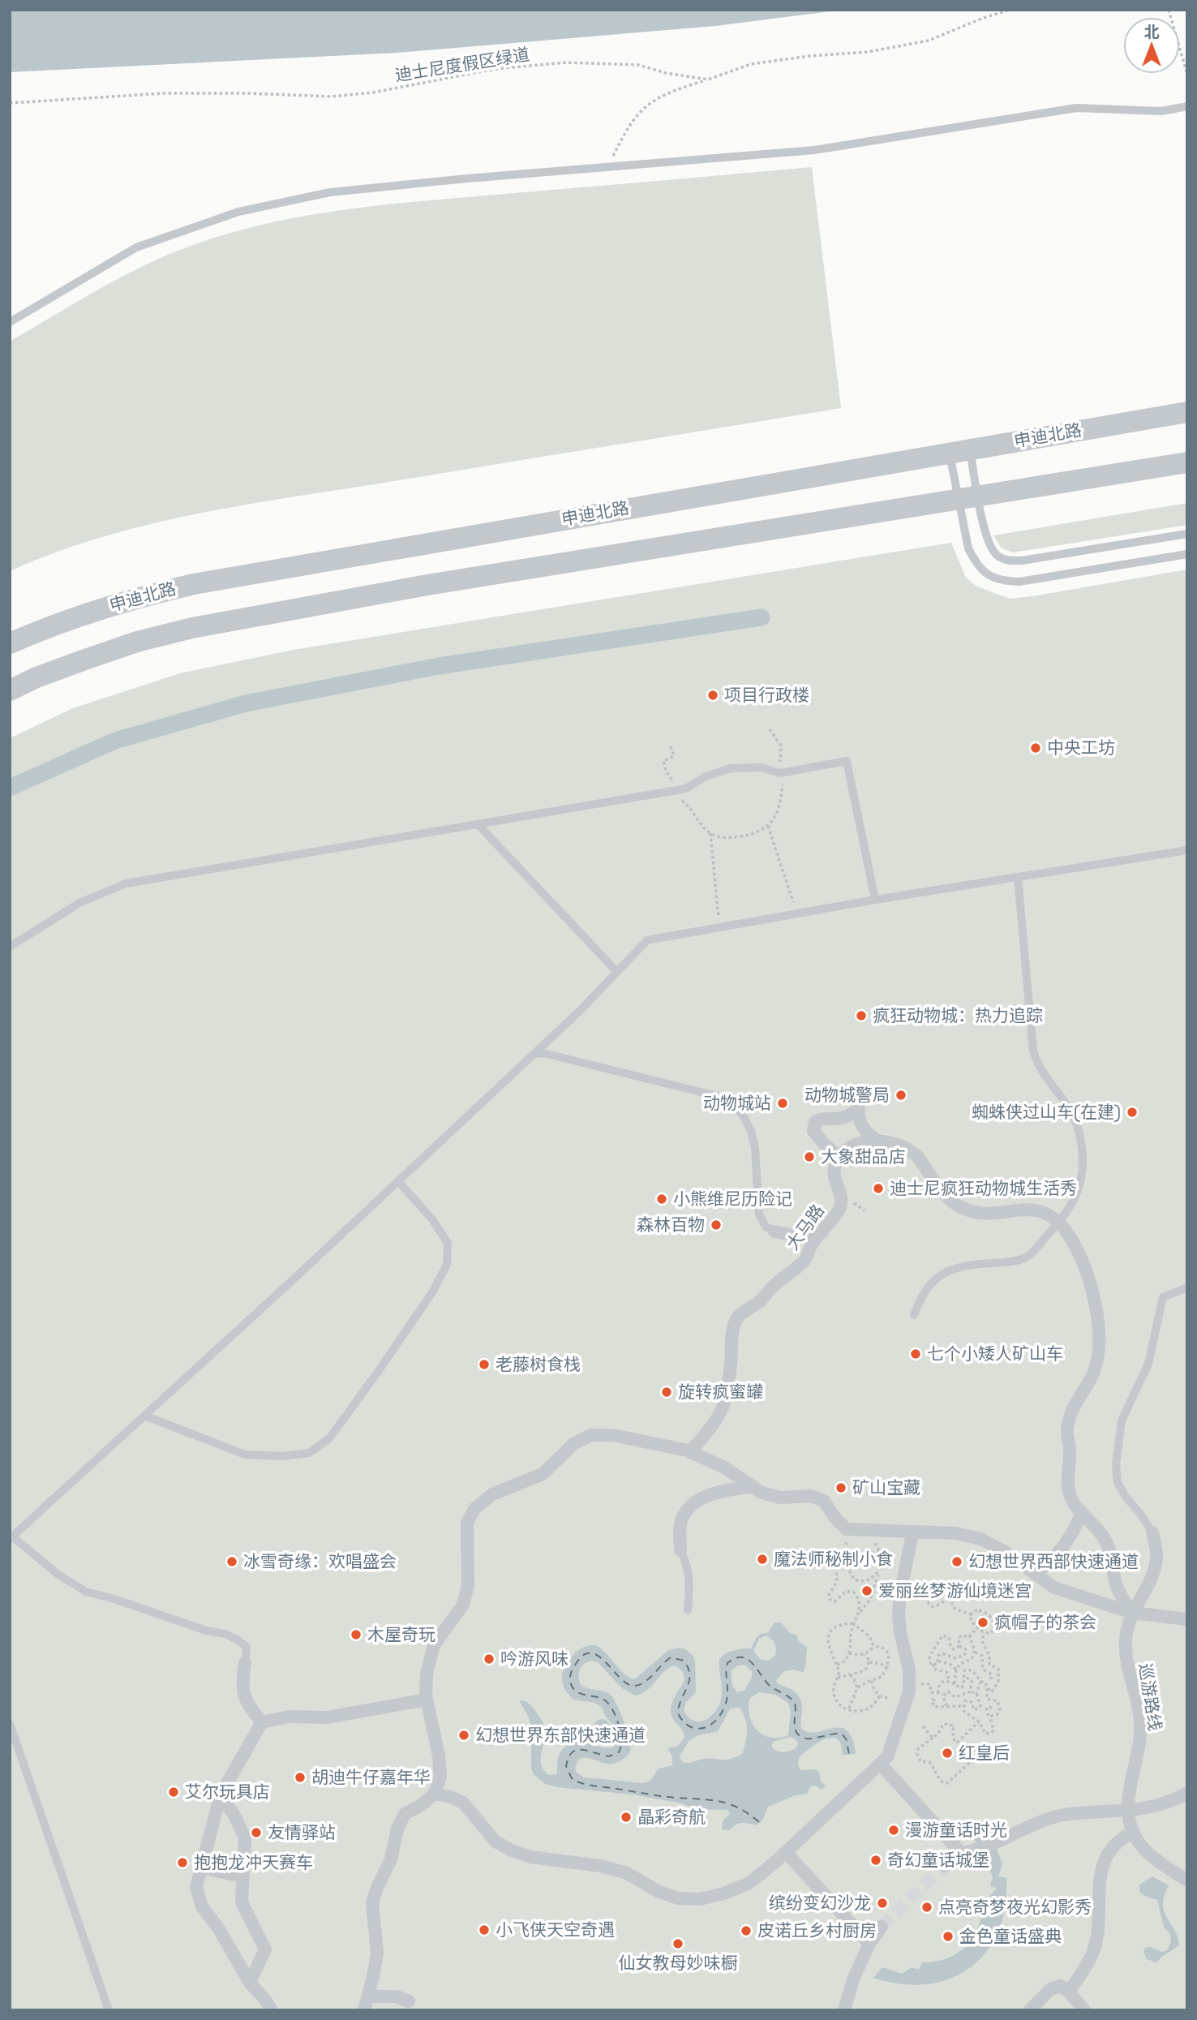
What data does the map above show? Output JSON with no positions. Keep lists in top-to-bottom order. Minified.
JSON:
{"streets":{"street":["申迪北路","大马路","巡游路线"],"path":["迪士尼度假区绿道"]},"places":["项目行政楼","中央工坊","疯狂动物城：热力追踪","动物城警局","动物城站","蜘蛛侠过山车(在建)","大象甜品店","迪士尼疯狂动物城生活秀","小熊维尼历险记","森林百物","七个小矮人矿山车","老藤树食栈","旋转疯蜜罐","矿山宝藏","魔法师秘制小食","冰雪奇缘：欢唱盛会","幻想世界西部快速通道","爱丽丝梦游仙境迷宫","疯帽子的茶会","木屋奇玩","吟游风味","幻想世界东部快速通道","红皇后","胡迪牛仔嘉年华","艾尔玩具店","晶彩奇航","漫游童话时光","友情驿站","奇幻童话城堡","抱抱龙冲天赛车","缤纷变幻沙龙","点亮奇梦夜光幻影秀","小飞侠天空奇遇","皮诺丘乡村厨房","金色童话盛典","仙女教母妙味橱"],"north":"top"}
